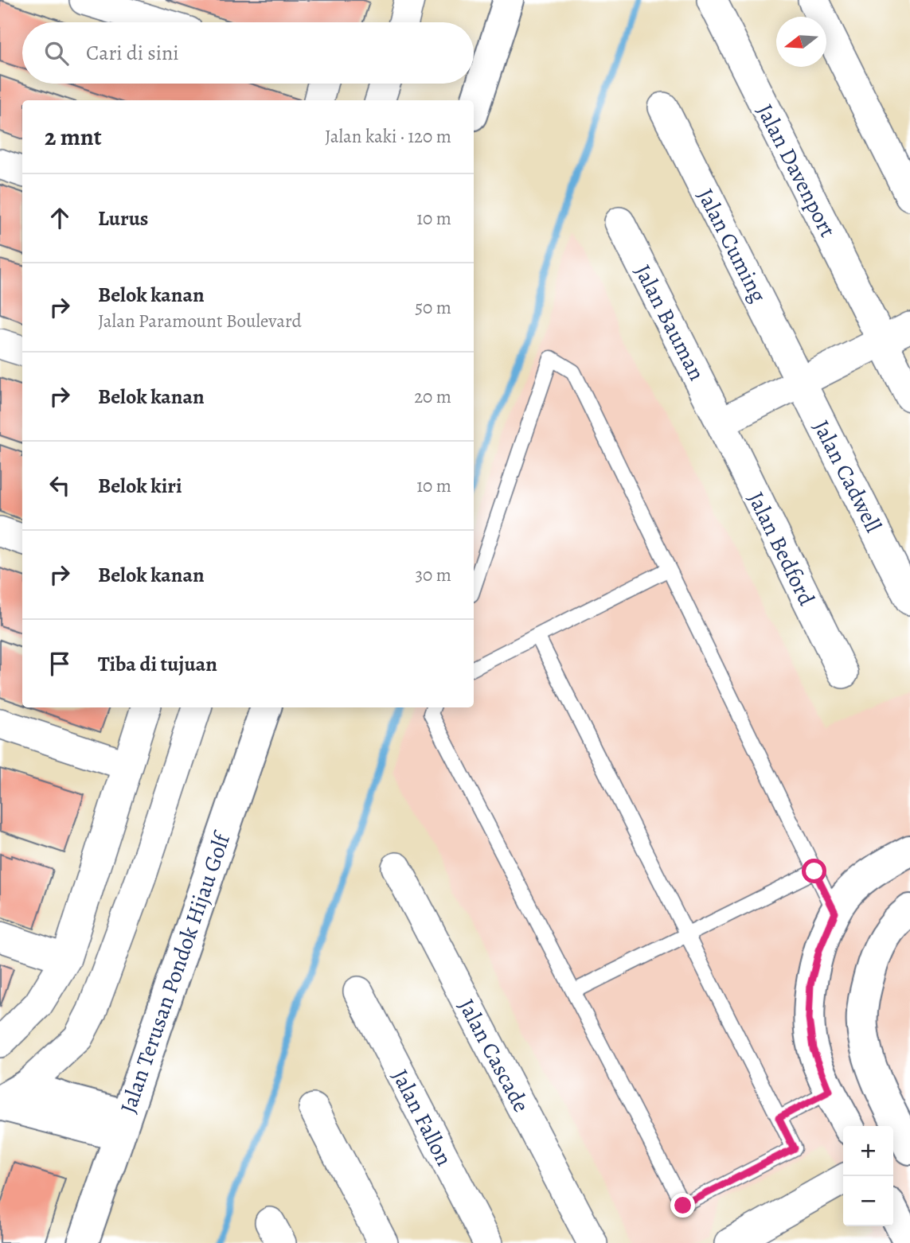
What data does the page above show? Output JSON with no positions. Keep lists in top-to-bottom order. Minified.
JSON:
{"streets":{"main road":["Jalan Terusan Pondok Hijau Golf"],"street":["Jalan Davenport","Jalan Cuming","Jalan Bauman","Jalan Cadwell","Jalan Bedford","Jalan Cascade","Jalan Fallon"]},"crossings":[["Jalan Cuming","Jalan Cadwell"],["Jalan Bauman","Jalan Bedford"]],"north":"left","page":{"search":"Cari di sini","heading":["2 mnt","Jalan kaki · 120 m"],"list":[["Lurus","10 m"],["Belok kanan","Jalan Paramount Boulevard","50 m"],["Belok kanan","20 m"],["Belok kiri","10 m"],["Belok kanan","30 m"],"Tiba di tujuan"],"map_buttons":["+","−"]}}
